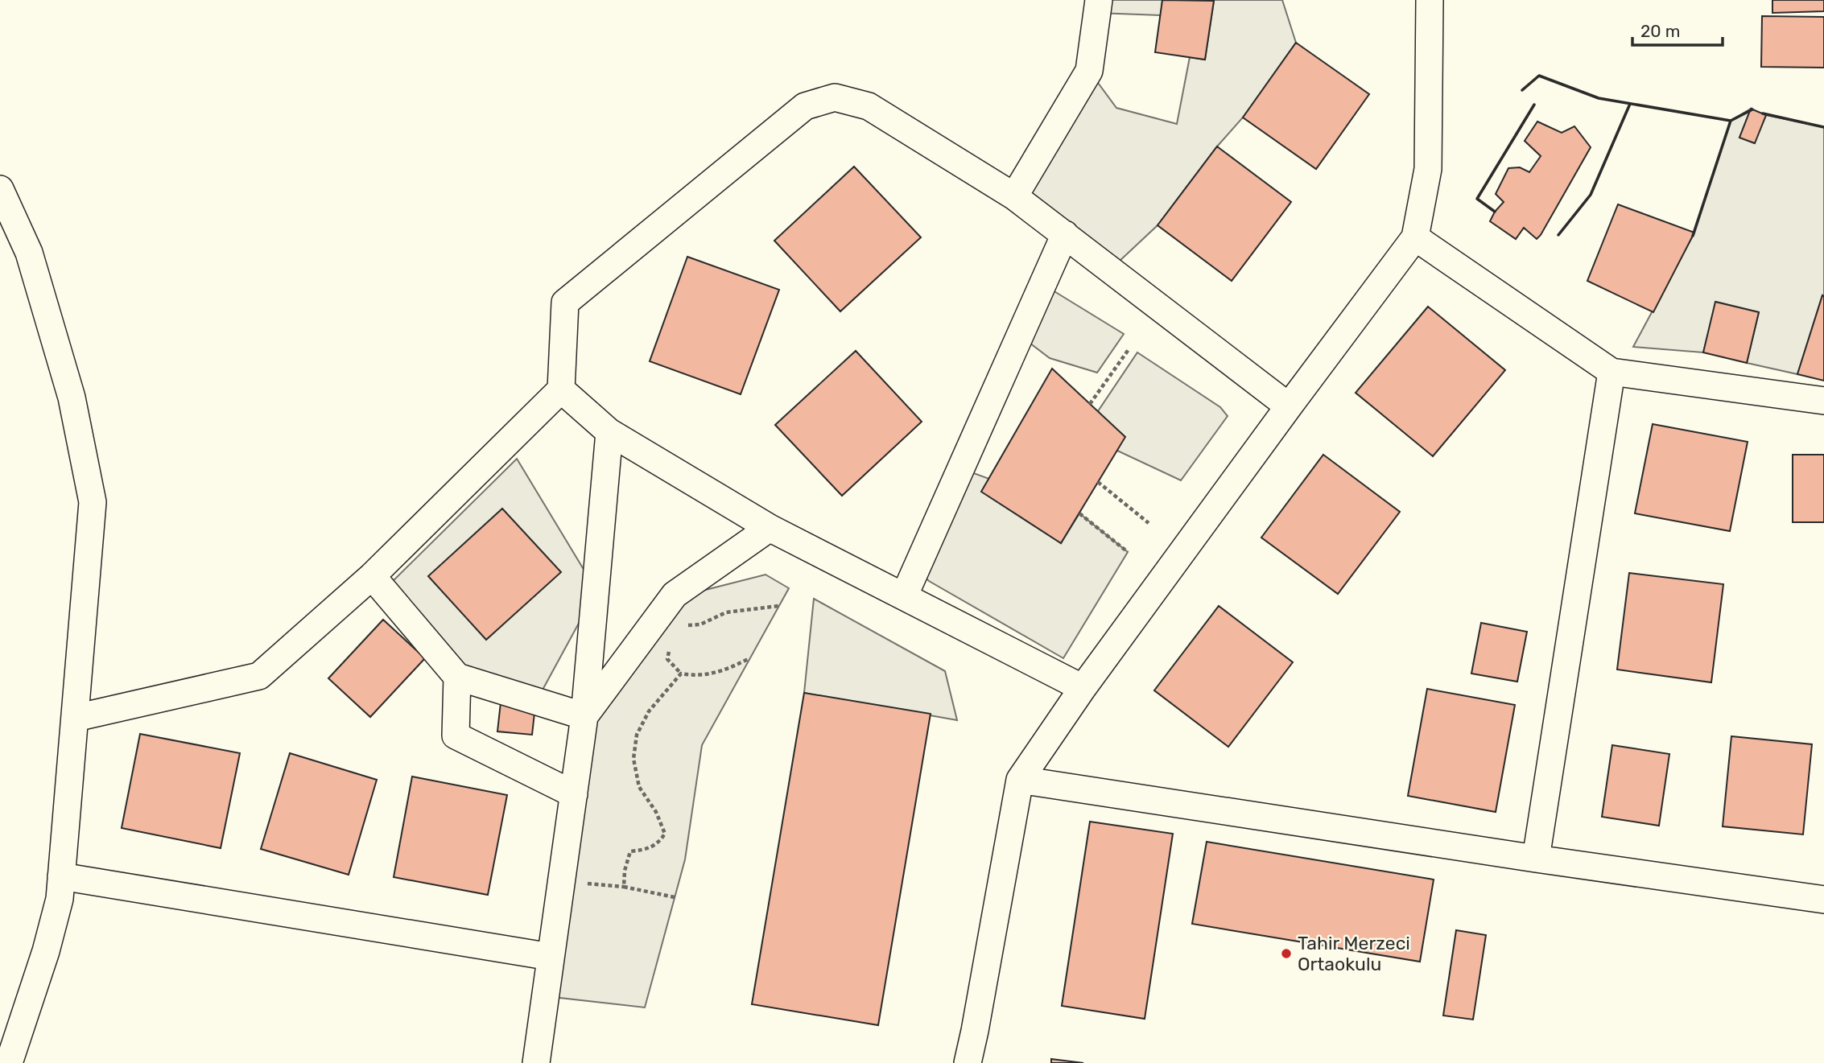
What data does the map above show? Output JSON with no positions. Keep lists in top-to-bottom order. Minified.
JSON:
{"places":["Tahir Merzeci Ortaokulu"],"scale_bar":"20 m"}
